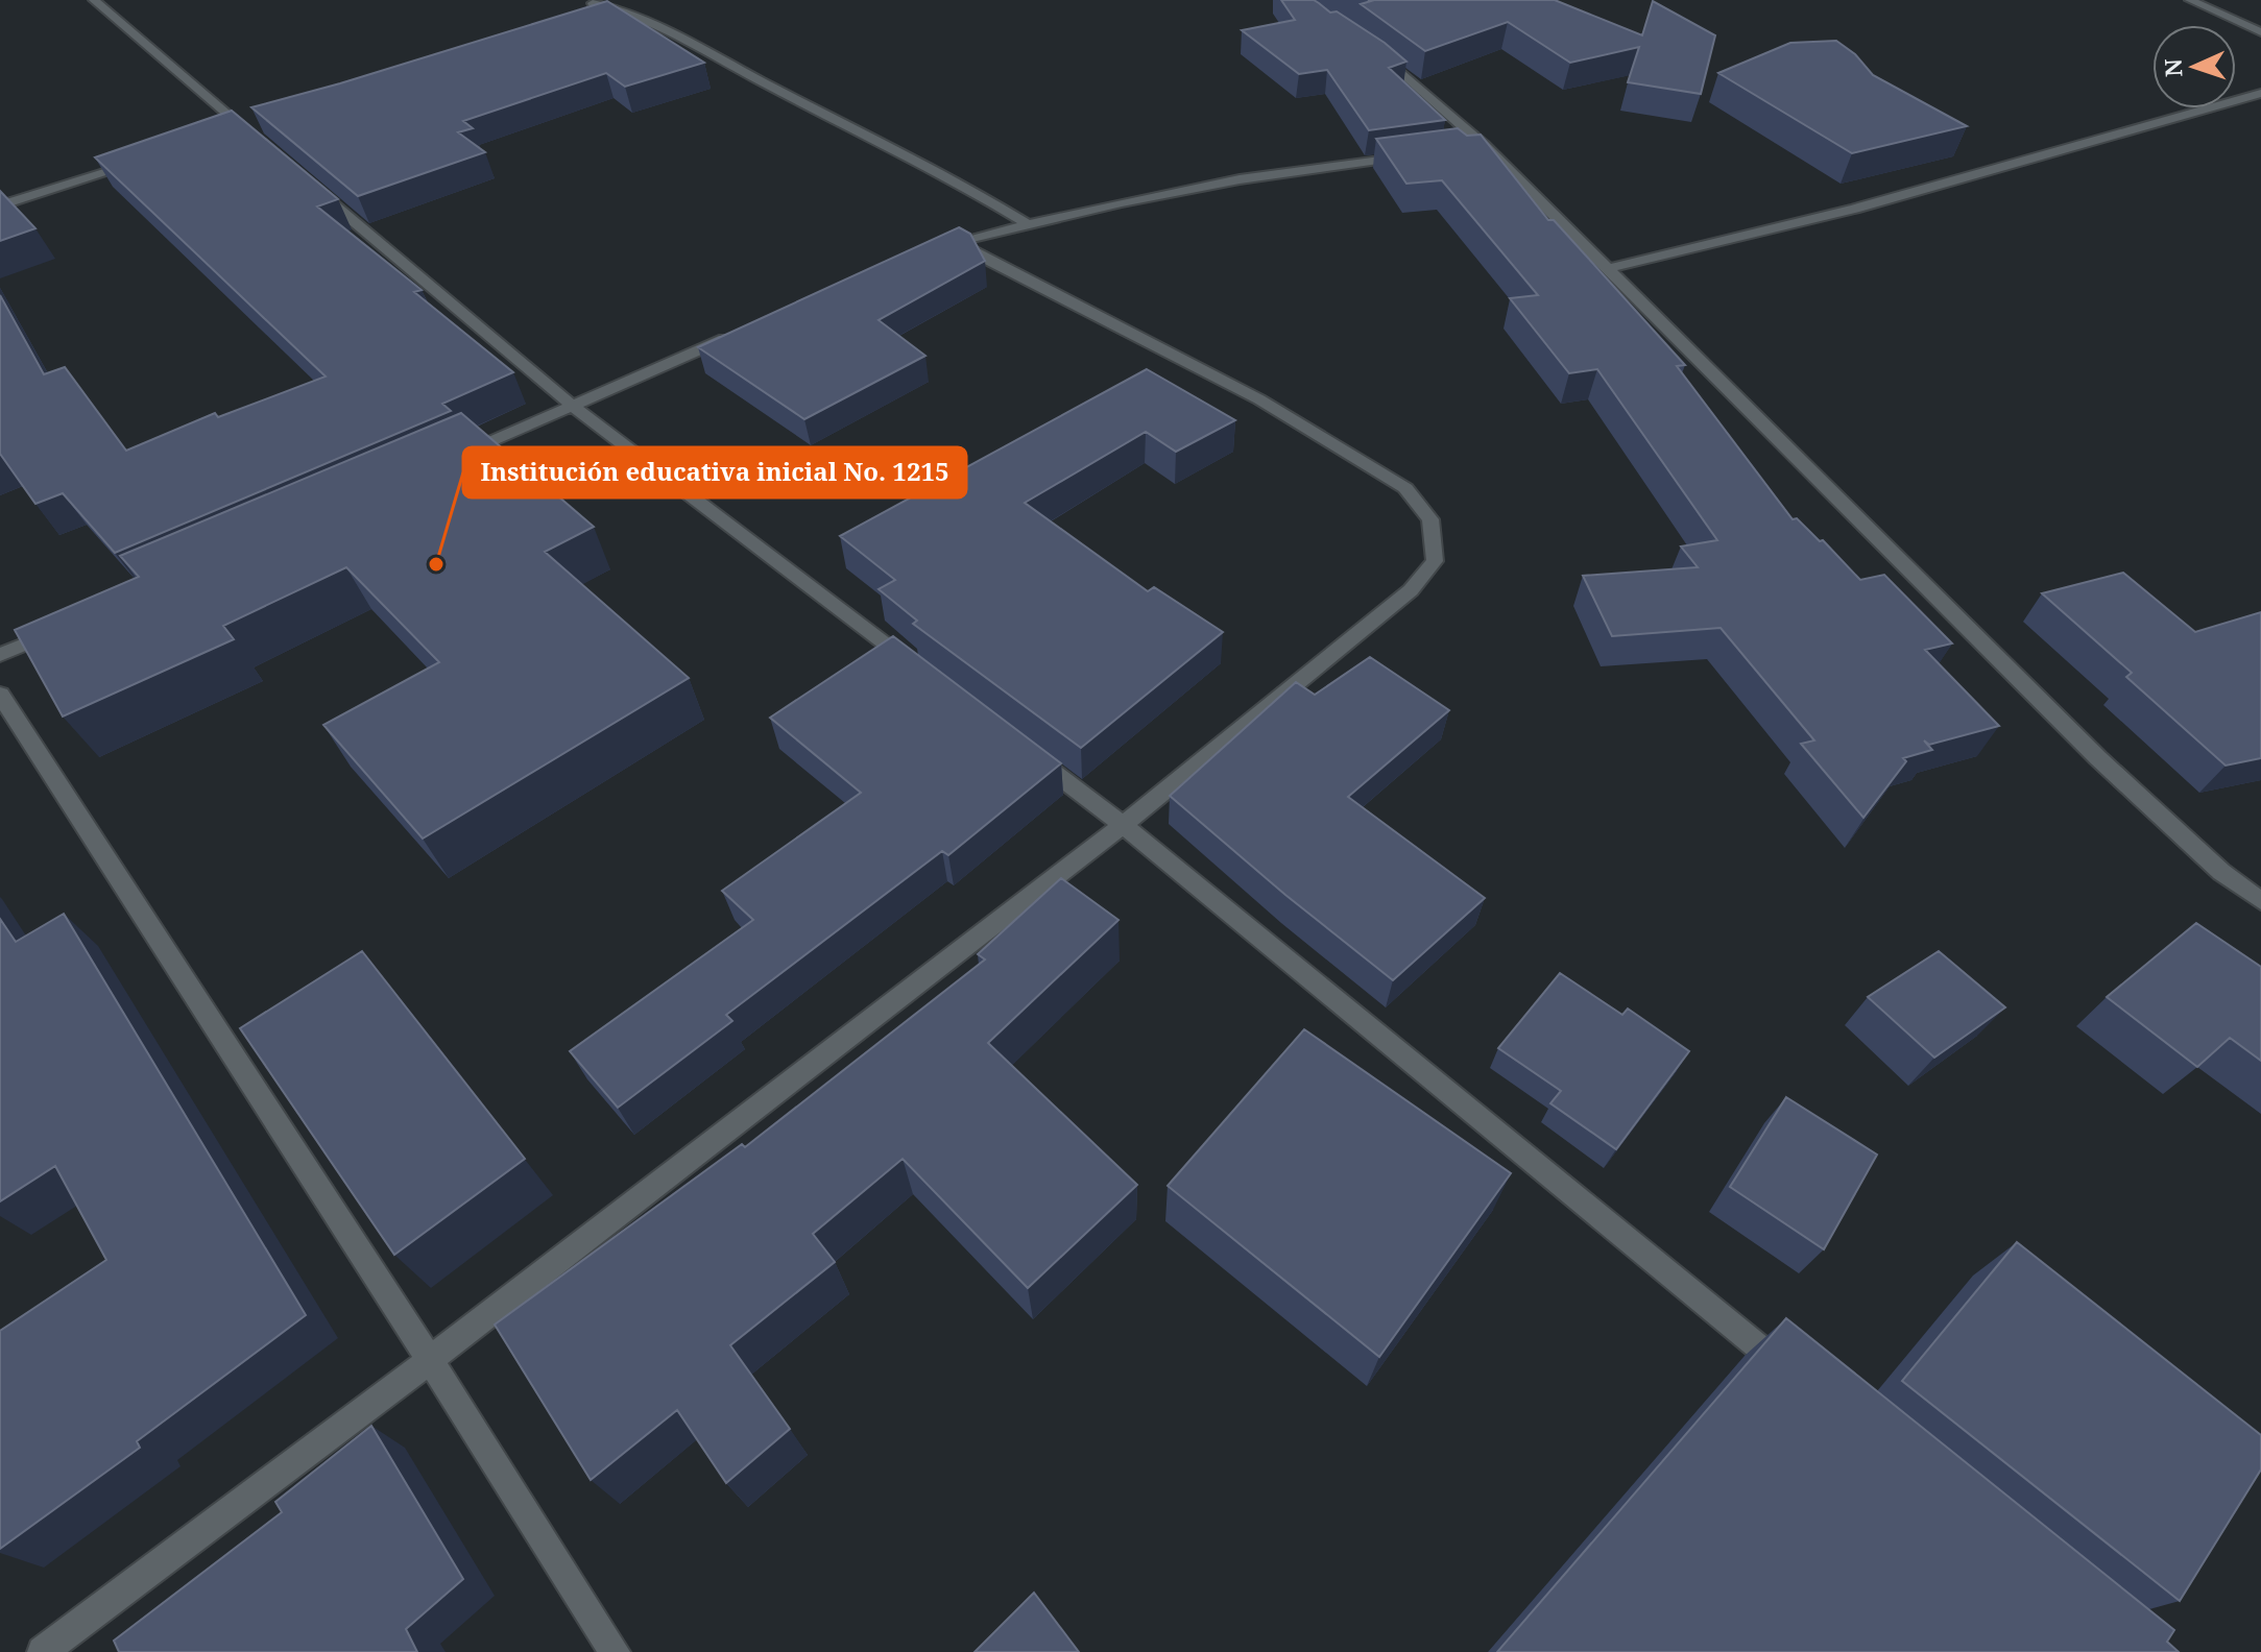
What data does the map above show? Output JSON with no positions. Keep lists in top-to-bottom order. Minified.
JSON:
{"places":["Institución educativa inicial No. 1215"],"north":"left"}
